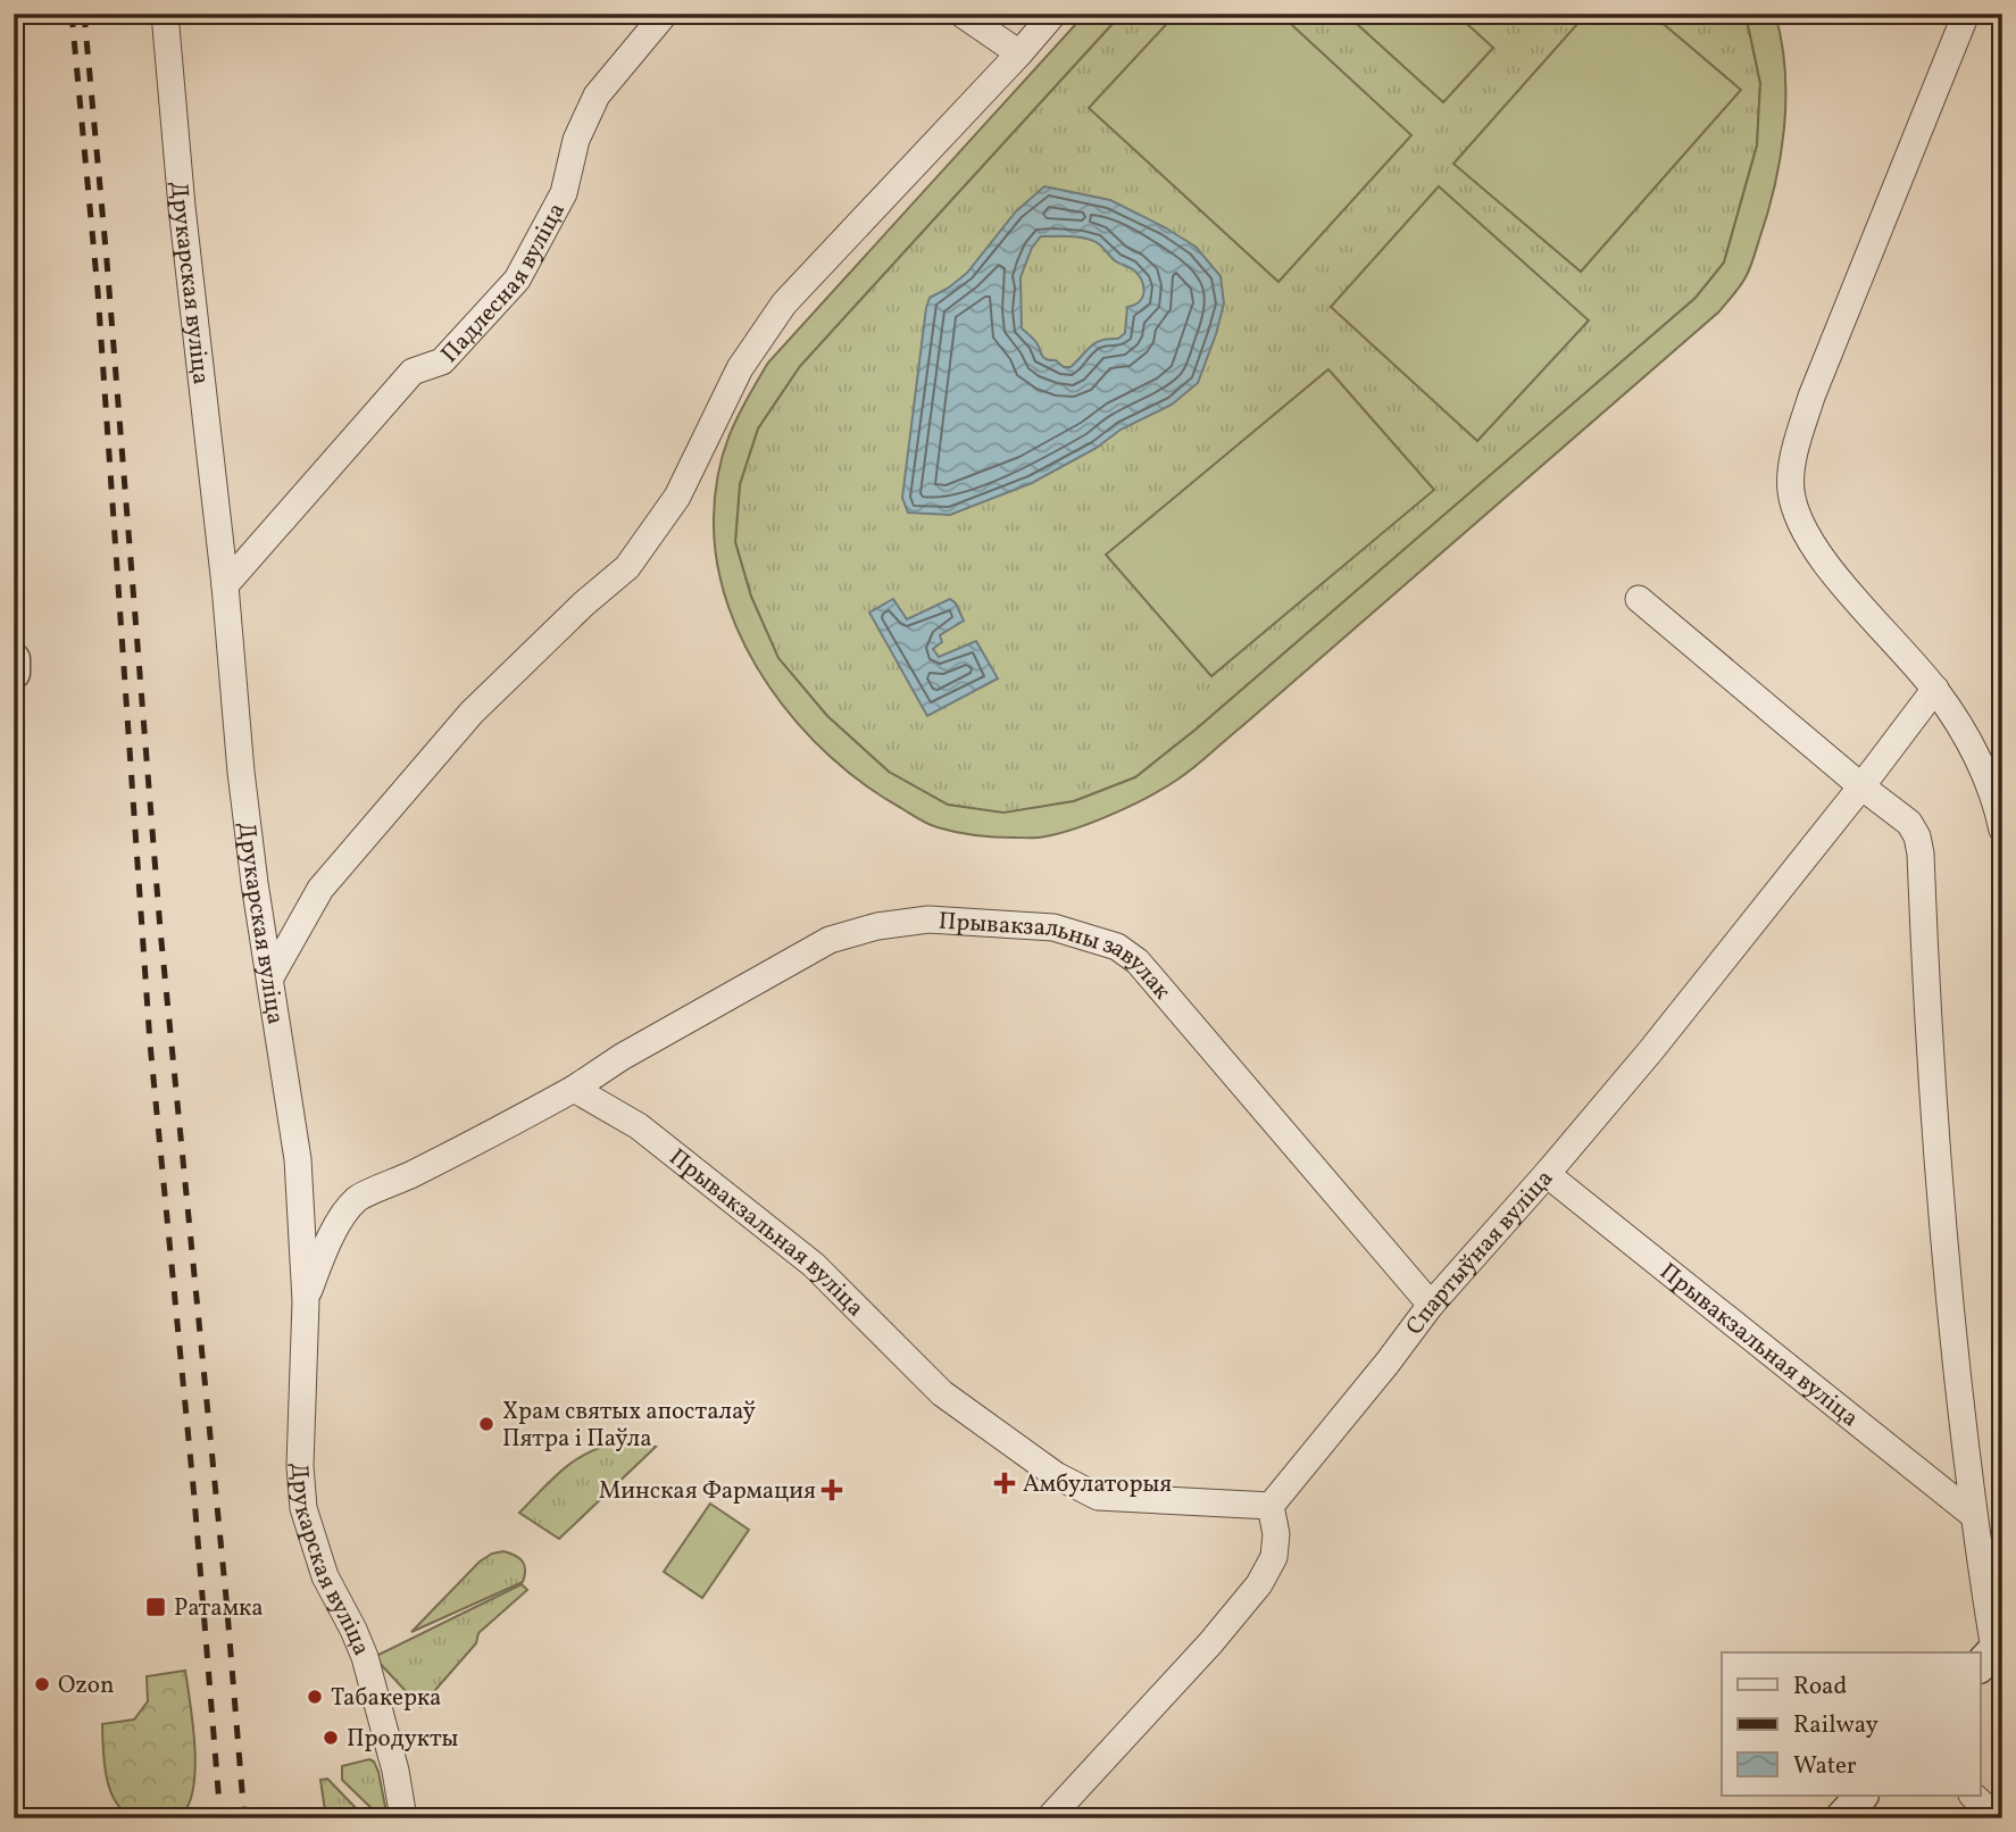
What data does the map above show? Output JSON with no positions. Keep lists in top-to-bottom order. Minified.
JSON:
{"streets":{"street":["Падлесная вуліца","Друкарская вуліца","Прывакзальны завулак","Прывакзальная вуліца","Спартыўная вуліца"]},"crossings":[["Падлесная вуліца","Друкарская вуліца"],["Прывакзальны завулак","Прывакзальная вуліца"],["Прывакзальны завулак","Спартыўная вуліца"],["Прывакзальная вуліца","Спартыўная вуліца"]],"places":{"other":["Храм святых апосталаў Пятра і Паўла","Ozon","Табакерка","Продукты"],"health":["Амбулаторыя","Минская Фармация"],"transit":["Ратамка"]},"legend":["Road","Railway","Water"]}
